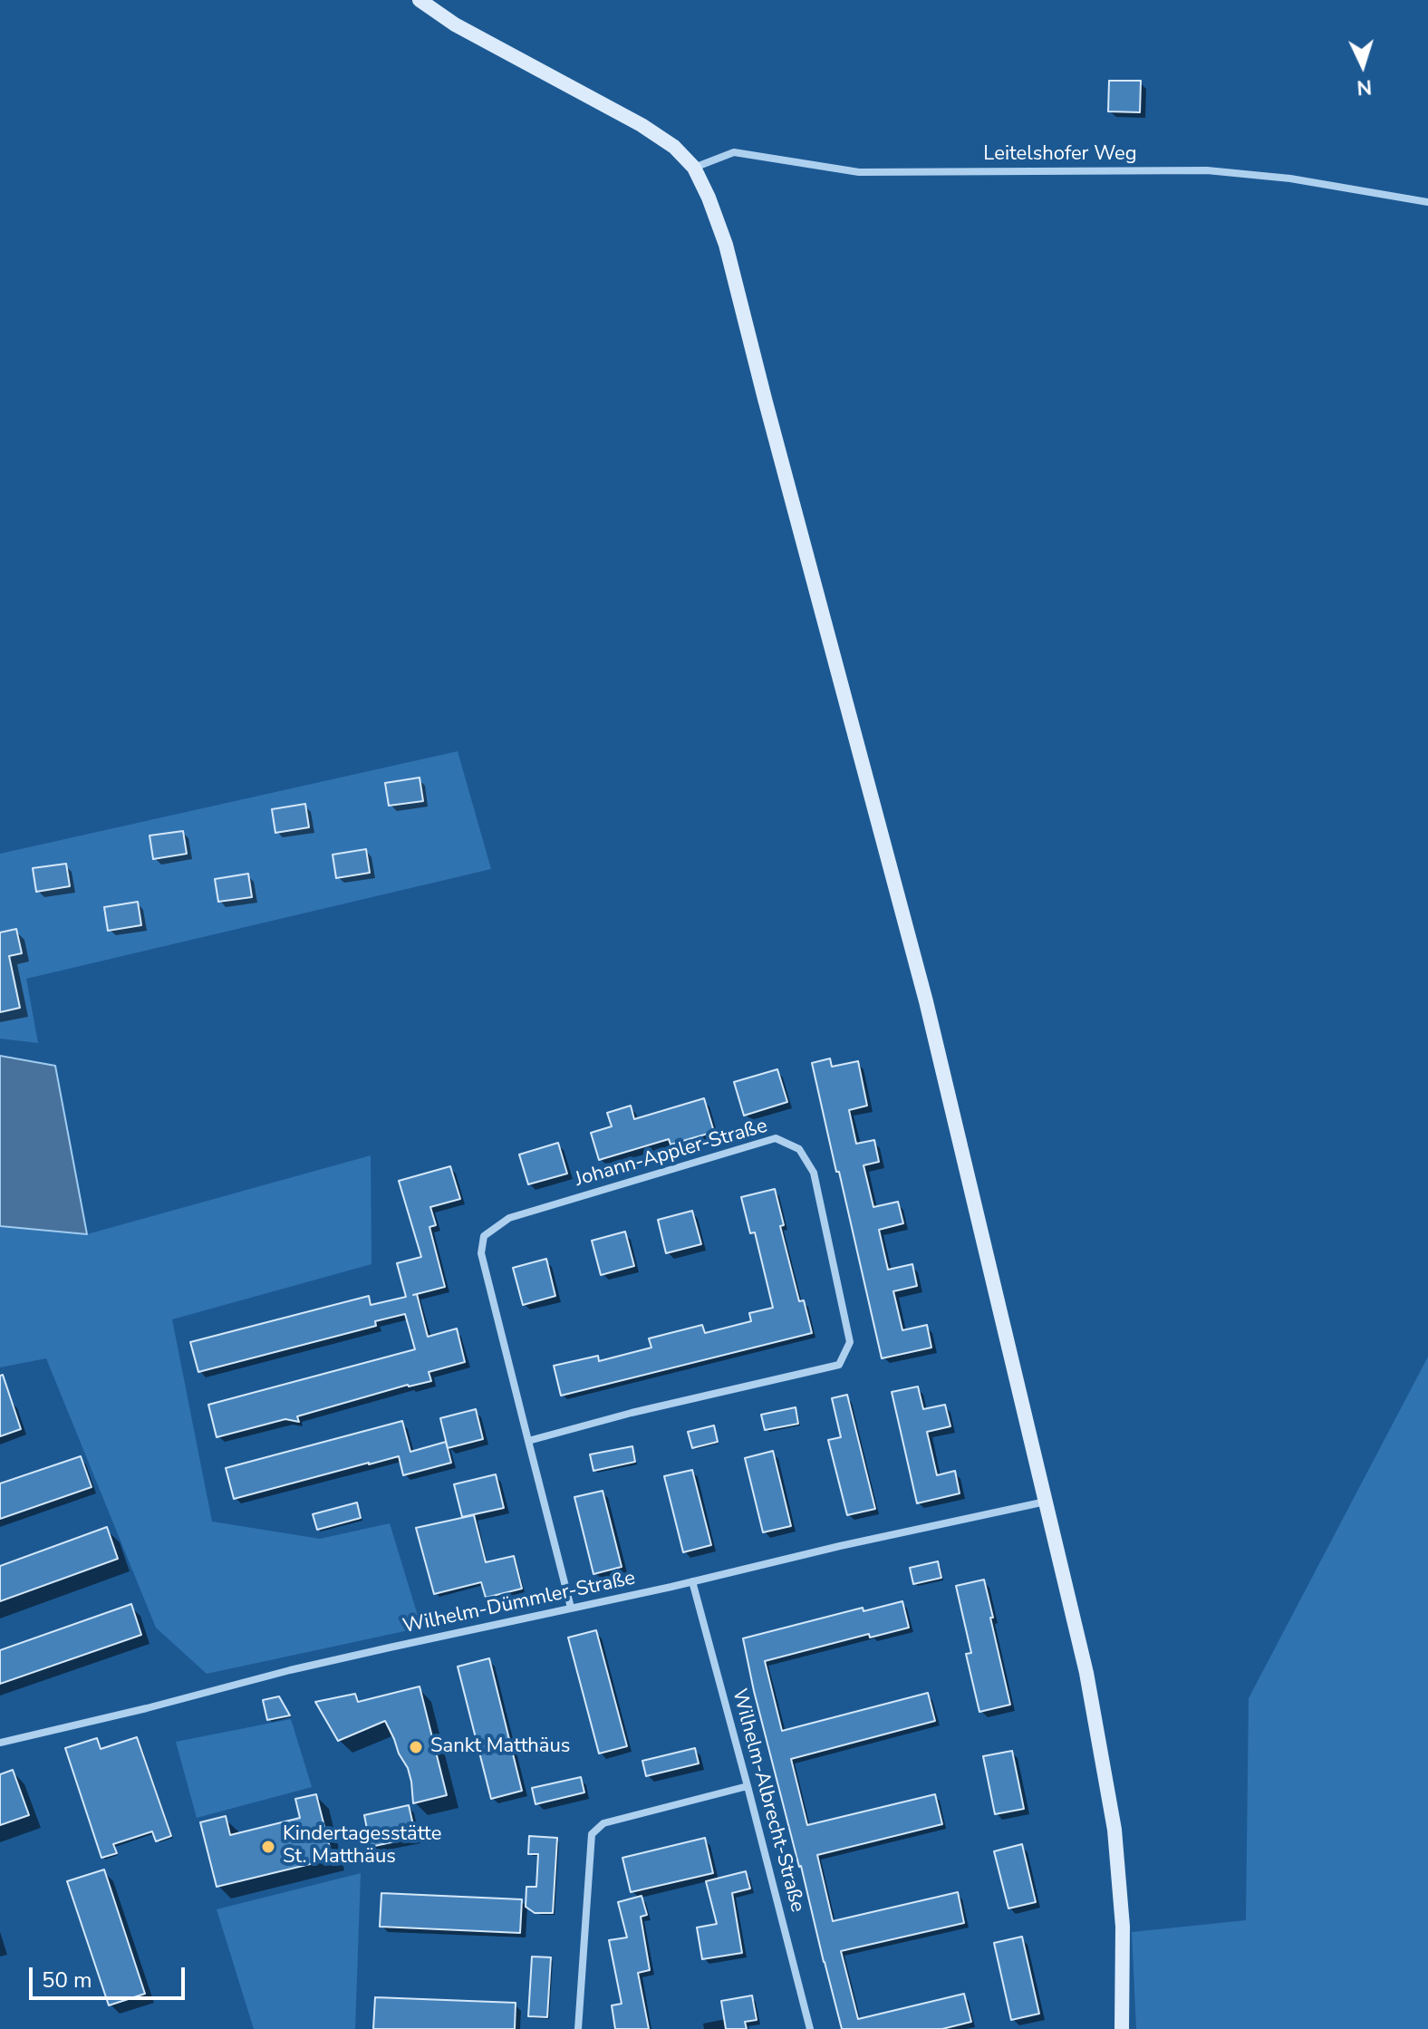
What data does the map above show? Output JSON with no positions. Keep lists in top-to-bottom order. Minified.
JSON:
{"streets":{"street":["Leitelshofer Weg","Johann-Appler-Straße","Wilhelm-Dümmler-Straße","Wilhelm-Albrecht-Straße"]},"crossings":[["Johann-Appler-Straße","Wilhelm-Dümmler-Straße"],["Wilhelm-Dümmler-Straße","Wilhelm-Albrecht-Straße"]],"places":["Sankt Matthäus","Kindertagesstätte St. Matthäus"],"scale_bar":"50 m","north":"bottom"}
